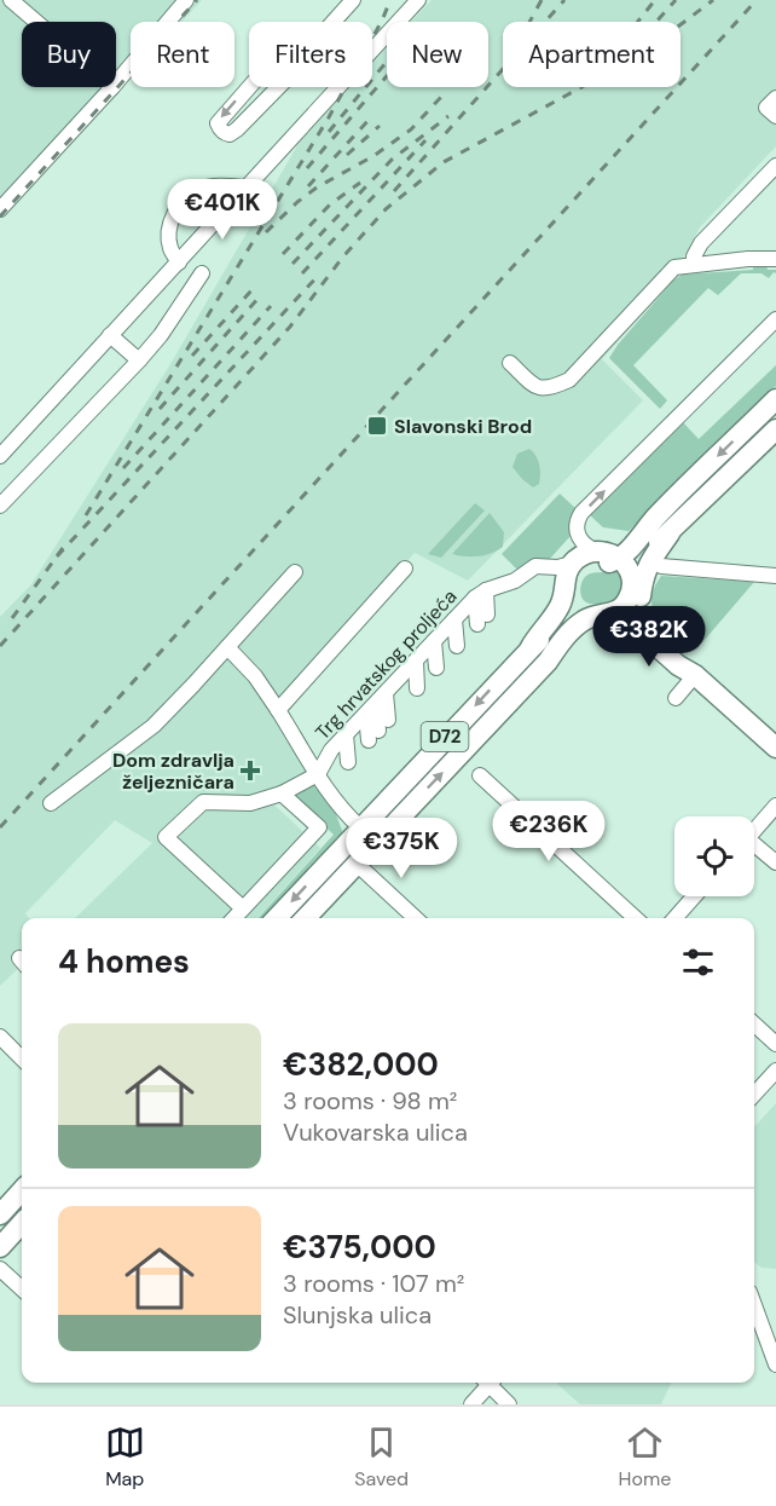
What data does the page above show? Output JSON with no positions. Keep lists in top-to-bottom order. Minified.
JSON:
{"streets":{"main road":["D72"],"street":["Trg hrvatskog proljeća"]},"crossings":[["Trg hrvatskog proljeća","D72"]],"places":{"transit":["Slavonski Brod"],"health":["Dom zdravlja željezničara"]},"page":{"chip":["Buy","Rent","Filters","New","Apartment"],"price":["€401K","€382K","€236K","€375K"],"heading":"4 homes","list":[{"name":"€382,000","note":"3 rooms · 98 m² · Vukovarska ulica"},{"name":"€375,000","note":"3 rooms · 107 m² · Slunjska ulica"}],"tabs":["Map","Saved","Home"]}}
